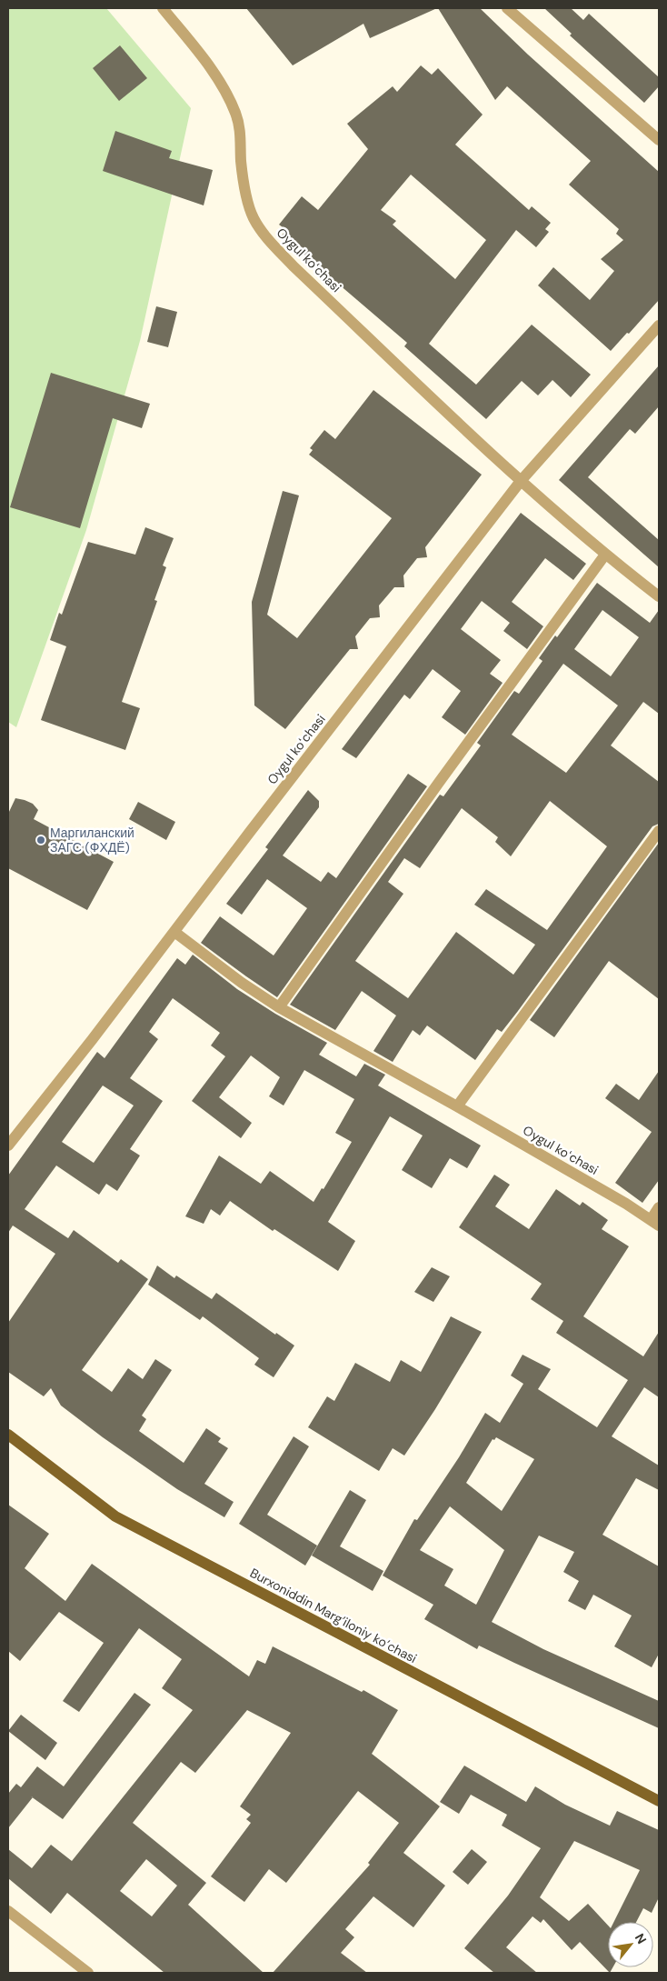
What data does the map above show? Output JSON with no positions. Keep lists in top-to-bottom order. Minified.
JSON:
{"streets":{"main road":["Burxoniddin Marg’iloniy ko’chasi"],"street":["Oygul koʻchasi"]},"places":["Маргиланский ЗАГС (ФХДЁ)"],"north":"top right"}
